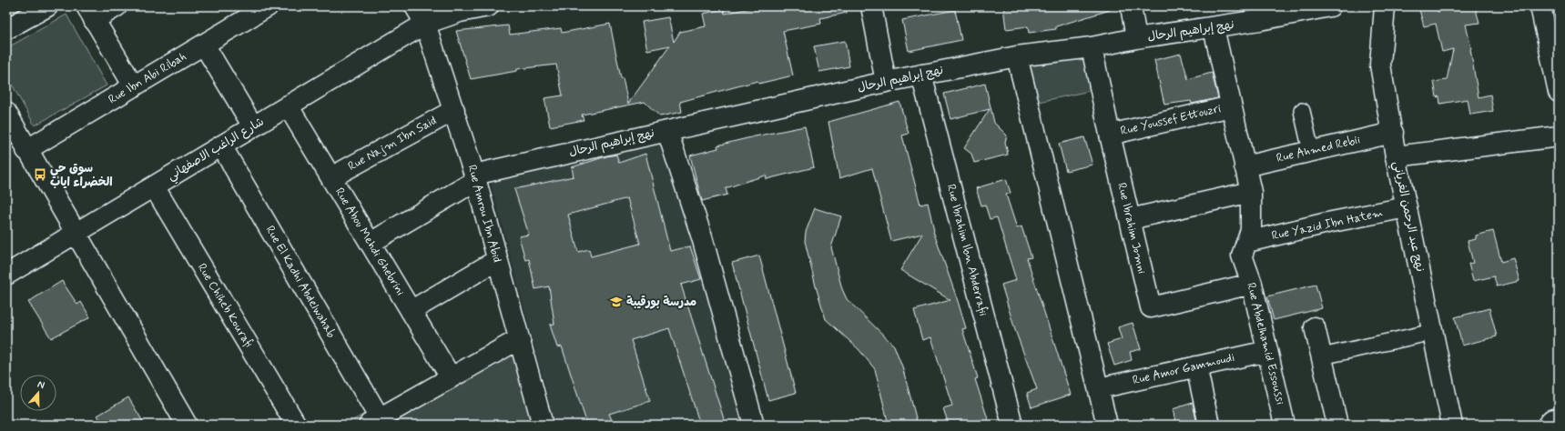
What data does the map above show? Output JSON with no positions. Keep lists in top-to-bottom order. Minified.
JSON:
{"streets":{"street":["نهج إبراهيم الرحال","Rue Ibn Abi Ribah","Rue Youssef Ettouzri","Rue Najm Ibn Said","شارع الراغب الاصفهاني","Rue Ahmed Rebii","Rue Amrou Ibn Abid","نهج عبد الرحمن الغرياني","Rue Yazid Ibn Hatem","Rue Ibrahim Jomni","Rue Abou Mehdi Ghebrini","Rue Ibrahim Ibn Abderrafii","Rue El Kadhi Abdelwahab","Rue Chiheb Kourafi","Rue Abdelhamid Essoussi","Rue Amor Gammoudi"]},"crossings":[["نهج إبراهيم الرحال","Rue Amrou Ibn Abid"],["نهج إبراهيم الرحال","Rue Ibrahim Jomni"],["نهج إبراهيم الرحال","Rue Abou Mehdi Ghebrini"],["نهج إبراهيم الرحال","Rue Ibrahim Ibn Abderrafii"],["نهج إبراهيم الرحال","Rue Abdelhamid Essoussi"],["Rue Youssef Ettouzri","Rue Ibrahim Jomni"],["Rue Youssef Ettouzri","Rue Abdelhamid Essoussi"],["Rue Najm Ibn Said","Rue Amrou Ibn Abid"],["Rue Najm Ibn Said","Rue Abou Mehdi Ghebrini"],["شارع الراغب الاصفهاني","Rue Amrou Ibn Abid"],["شارع الراغب الاصفهاني","Rue Abou Mehdi Ghebrini"],["شارع الراغب الاصفهاني","Rue El Kadhi Abdelwahab"],["شارع الراغب الاصفهاني","Rue Chiheb Kourafi"],["Rue Ahmed Rebii","نهج عبد الرحمن الغرياني"],["Rue Ahmed Rebii","Rue Abdelhamid Essoussi"],["نهج عبد الرحمن الغرياني","Rue Yazid Ibn Hatem"],["Rue Yazid Ibn Hatem","Rue Abdelhamid Essoussi"],["Rue Ibrahim Jomni","Rue Abdelhamid Essoussi"],["Rue Abdelhamid Essoussi","Rue Amor Gammoudi"]],"places":{"bus stop":["سوق حي الخضراء اياب"],"school or university":["مدرسة بورقيبة"]},"north":"top"}
